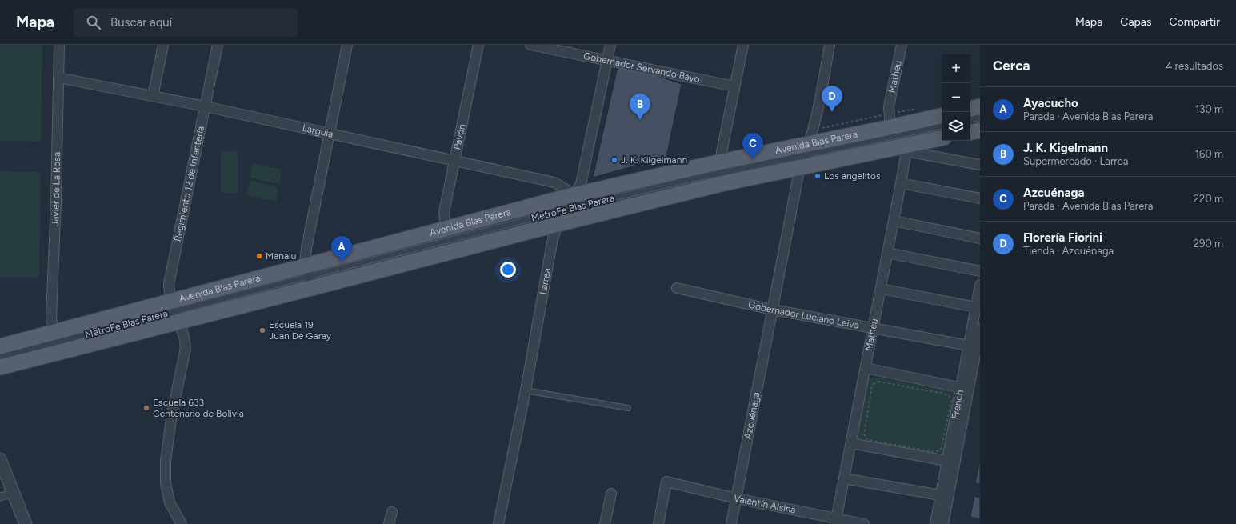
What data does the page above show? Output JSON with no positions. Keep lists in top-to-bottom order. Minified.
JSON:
{"streets":{"main road":["Avenida Blas Parera"],"street":["Gobernador Servando Bayo","Matheu","Larguia","Pavón","Regimiento 12 de Infantería","Javier de La Rosa","Larrea","Gobernador Luciano Leiva","French","Azcuénaga","Valentín Alsina"],"lane":["MetroFe Blas Parera"]},"crossings":[["Gobernador Servando Bayo","Larrea"],["Matheu","Avenida Blas Parera"],["Matheu","Gobernador Luciano Leiva"],["Matheu","Valentín Alsina"],["Larguia","Pavón"],["Larguia","Avenida Blas Parera"],["Larguia","Regimiento 12 de Infantería"],["Larguia","Javier de La Rosa"],["Larguia","Larrea"],["Pavón","Avenida Blas Parera"],["Avenida Blas Parera","Regimiento 12 de Infantería"],["Avenida Blas Parera","Javier de La Rosa"],["Avenida Blas Parera","MetroFe Blas Parera"],["Avenida Blas Parera","Larrea"],["Avenida Blas Parera","Azcuénaga"],["Regimiento 12 de Infantería","MetroFe Blas Parera"],["MetroFe Blas Parera","Larrea"],["Gobernador Luciano Leiva","French"],["Gobernador Luciano Leiva","Azcuénaga"],["Azcuénaga","Valentín Alsina"]],"places":["J. K. Kilgelmann","Los angelitos","Manalu","Escuela 19 Juan De Garay","Escuela 633 Centenario de Bolivia"],"page":{"header":"Mapa","search":"Buscar aquí","nav":["Mapa","Capas","Compartir"],"heading":["Cerca","4 resultados"],"map_buttons":["+","−"],"pins":["D","B","C","A"],"list":[{"mark":"A","name":"Ayacucho","note":"Parada · Avenida Blas Parera","value":"130 m"},{"mark":"B","name":"J. K. Kigelmann","note":"Supermercado · Larrea","value":"160 m"},{"mark":"C","name":"Azcuénaga","note":"Parada · Avenida Blas Parera","value":"220 m"},{"mark":"D","name":"Florería Fiorini","note":"Tienda · Azcuénaga","value":"290 m"}]}}
